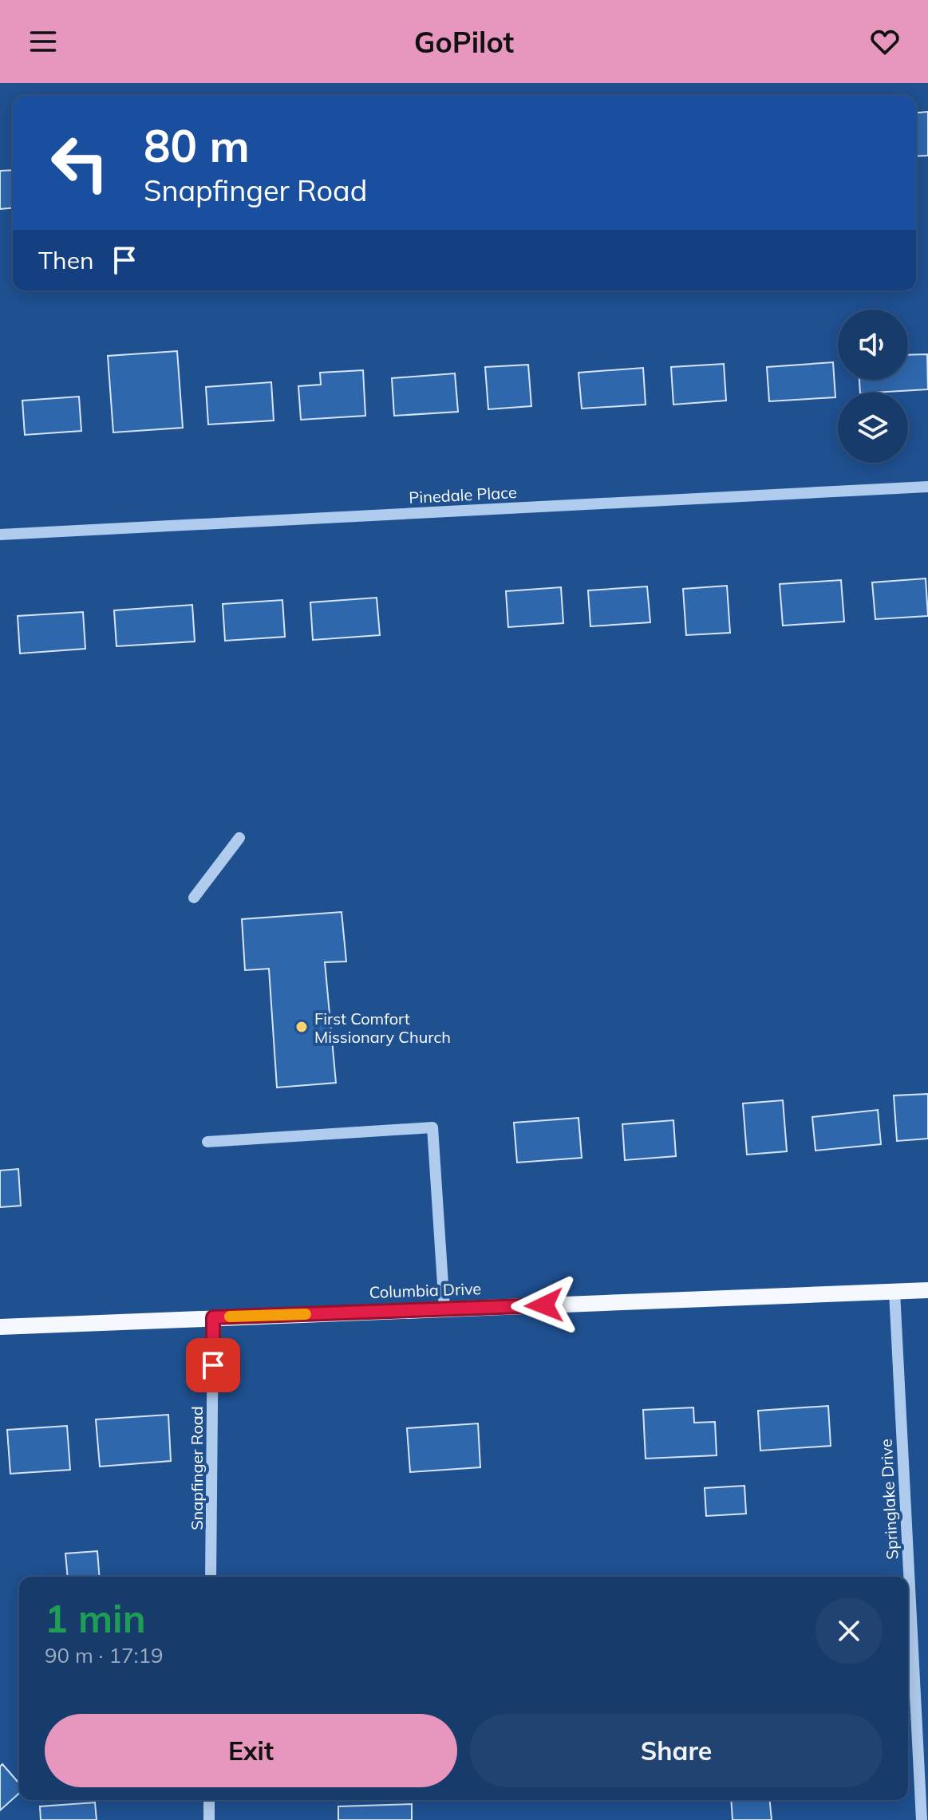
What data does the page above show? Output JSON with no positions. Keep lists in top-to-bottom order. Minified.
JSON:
{"streets":{"main road":["Columbia Drive"],"street":["Pinedale Place","Snapfinger Road","Springlake Drive"]},"crossings":[["Columbia Drive","Snapfinger Road"],["Columbia Drive","Springlake Drive"]],"places":["First Comfort Missionary Church"],"page":{"header":"GoPilot","turn":["80 m","Snapfinger Road"],"then":"Then","heading":["1 min","90 m · 17:19"],"buttons":["Exit","Share"]}}
